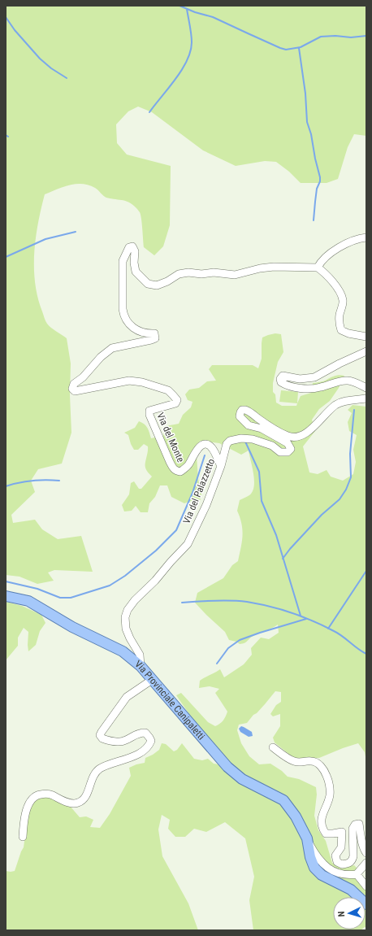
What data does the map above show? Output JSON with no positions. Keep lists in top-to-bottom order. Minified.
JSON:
{"streets":{"main road":["Via Provinciale Canipaletti"],"street":["Via del Monte","Via del Palazzetto"]},"crossings":[["Via del Monte","Via del Palazzetto"],["Via del Palazzetto","Via Provinciale Canipaletti"]],"north":"left"}
